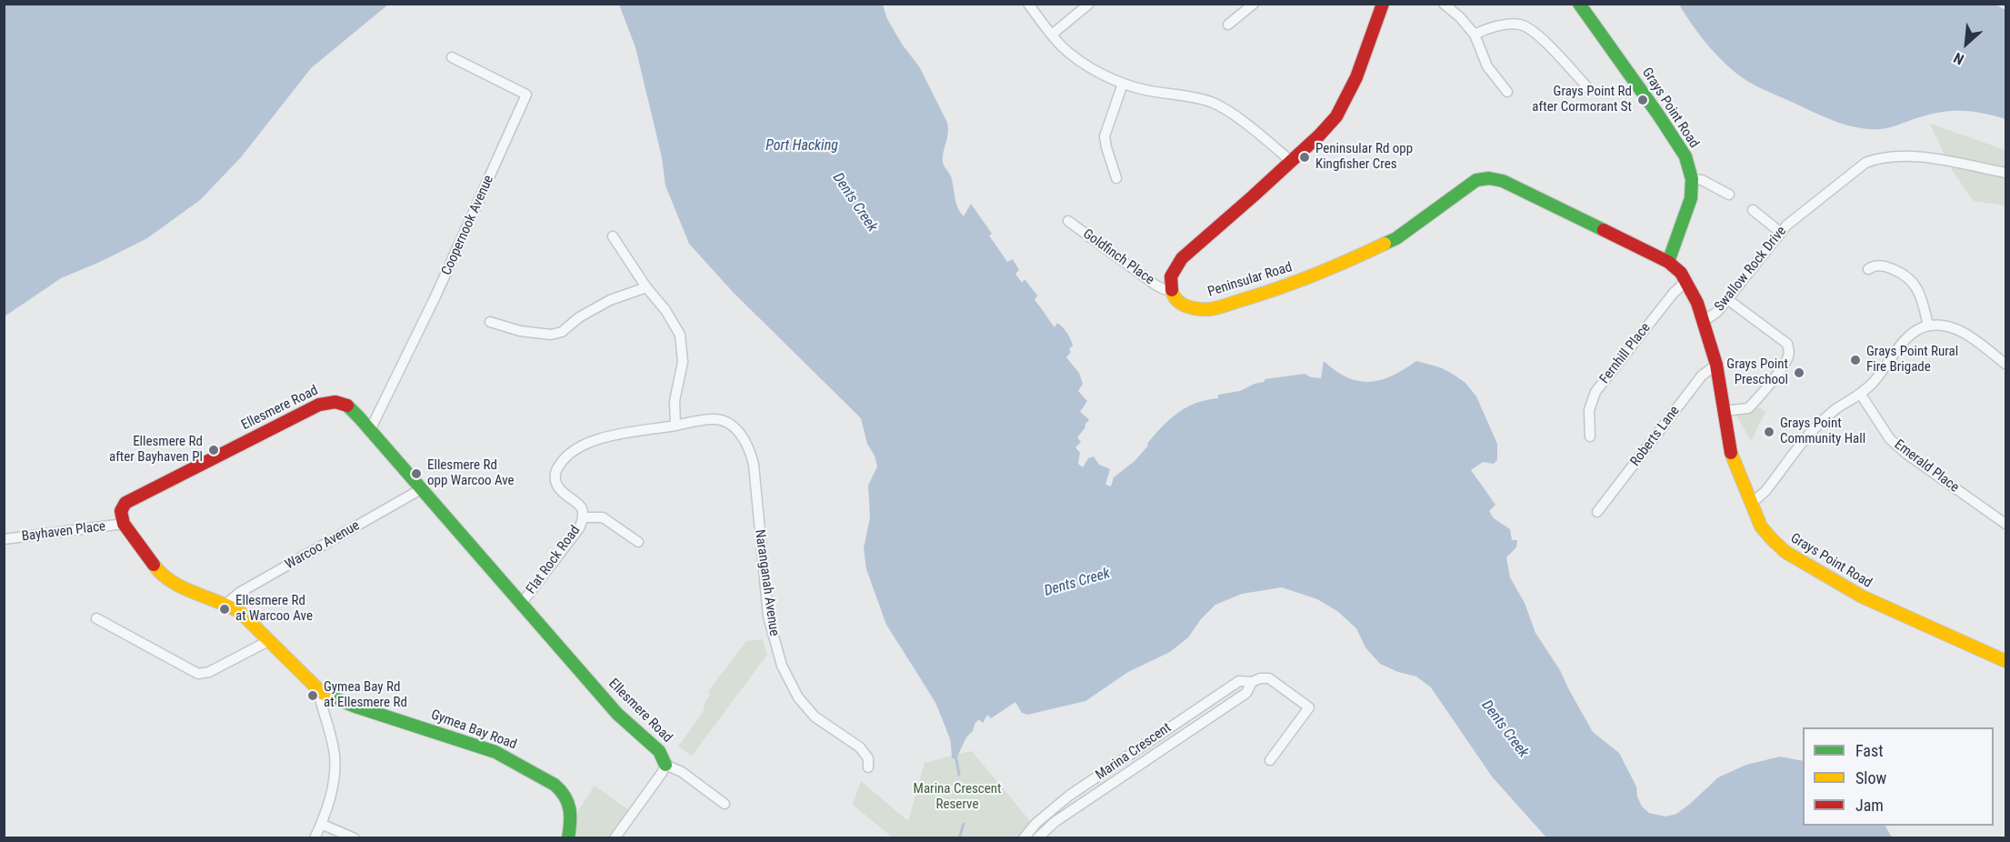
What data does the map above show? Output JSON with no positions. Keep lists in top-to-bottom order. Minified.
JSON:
{"streets":{"street":["Grays Point Road","Coopernook Avenue","Goldfinch Place","Swallow Rock Drive","Peninsular Road","Fernhill Place","Ellesmere Road","Roberts Lane","Emerald Place","Bayhaven Place","Warcoo Avenue","Flat Rock Road","Naranganah Avenue","Gymea Bay Road","Marina Crescent"]},"crossings":[["Grays Point Road","Swallow Rock Drive"],["Grays Point Road","Peninsular Road"],["Grays Point Road","Fernhill Place"],["Grays Point Road","Roberts Lane"],["Coopernook Avenue","Ellesmere Road"],["Goldfinch Place","Peninsular Road"],["Ellesmere Road","Bayhaven Place"],["Ellesmere Road","Warcoo Avenue"],["Ellesmere Road","Flat Rock Road"],["Flat Rock Road","Naranganah Avenue"]],"water":["Port Hacking","Dents Creek"],"parks":["Marina Crescent Reserve"],"places":["Grays Point Rd after Cormorant St","Peninsular Rd opp Kingfisher Cres","Grays Point Rural Fire Brigade","Grays Point Preschool","Grays Point Community Hall","Ellesmere Rd after Bayhaven Pl","Ellesmere Rd opp Warcoo Ave","Ellesmere Rd at Warcoo Ave","Gymea Bay Rd at Ellesmere Rd"],"legend":["Fast","Slow","Jam"],"north":"bottom left"}
